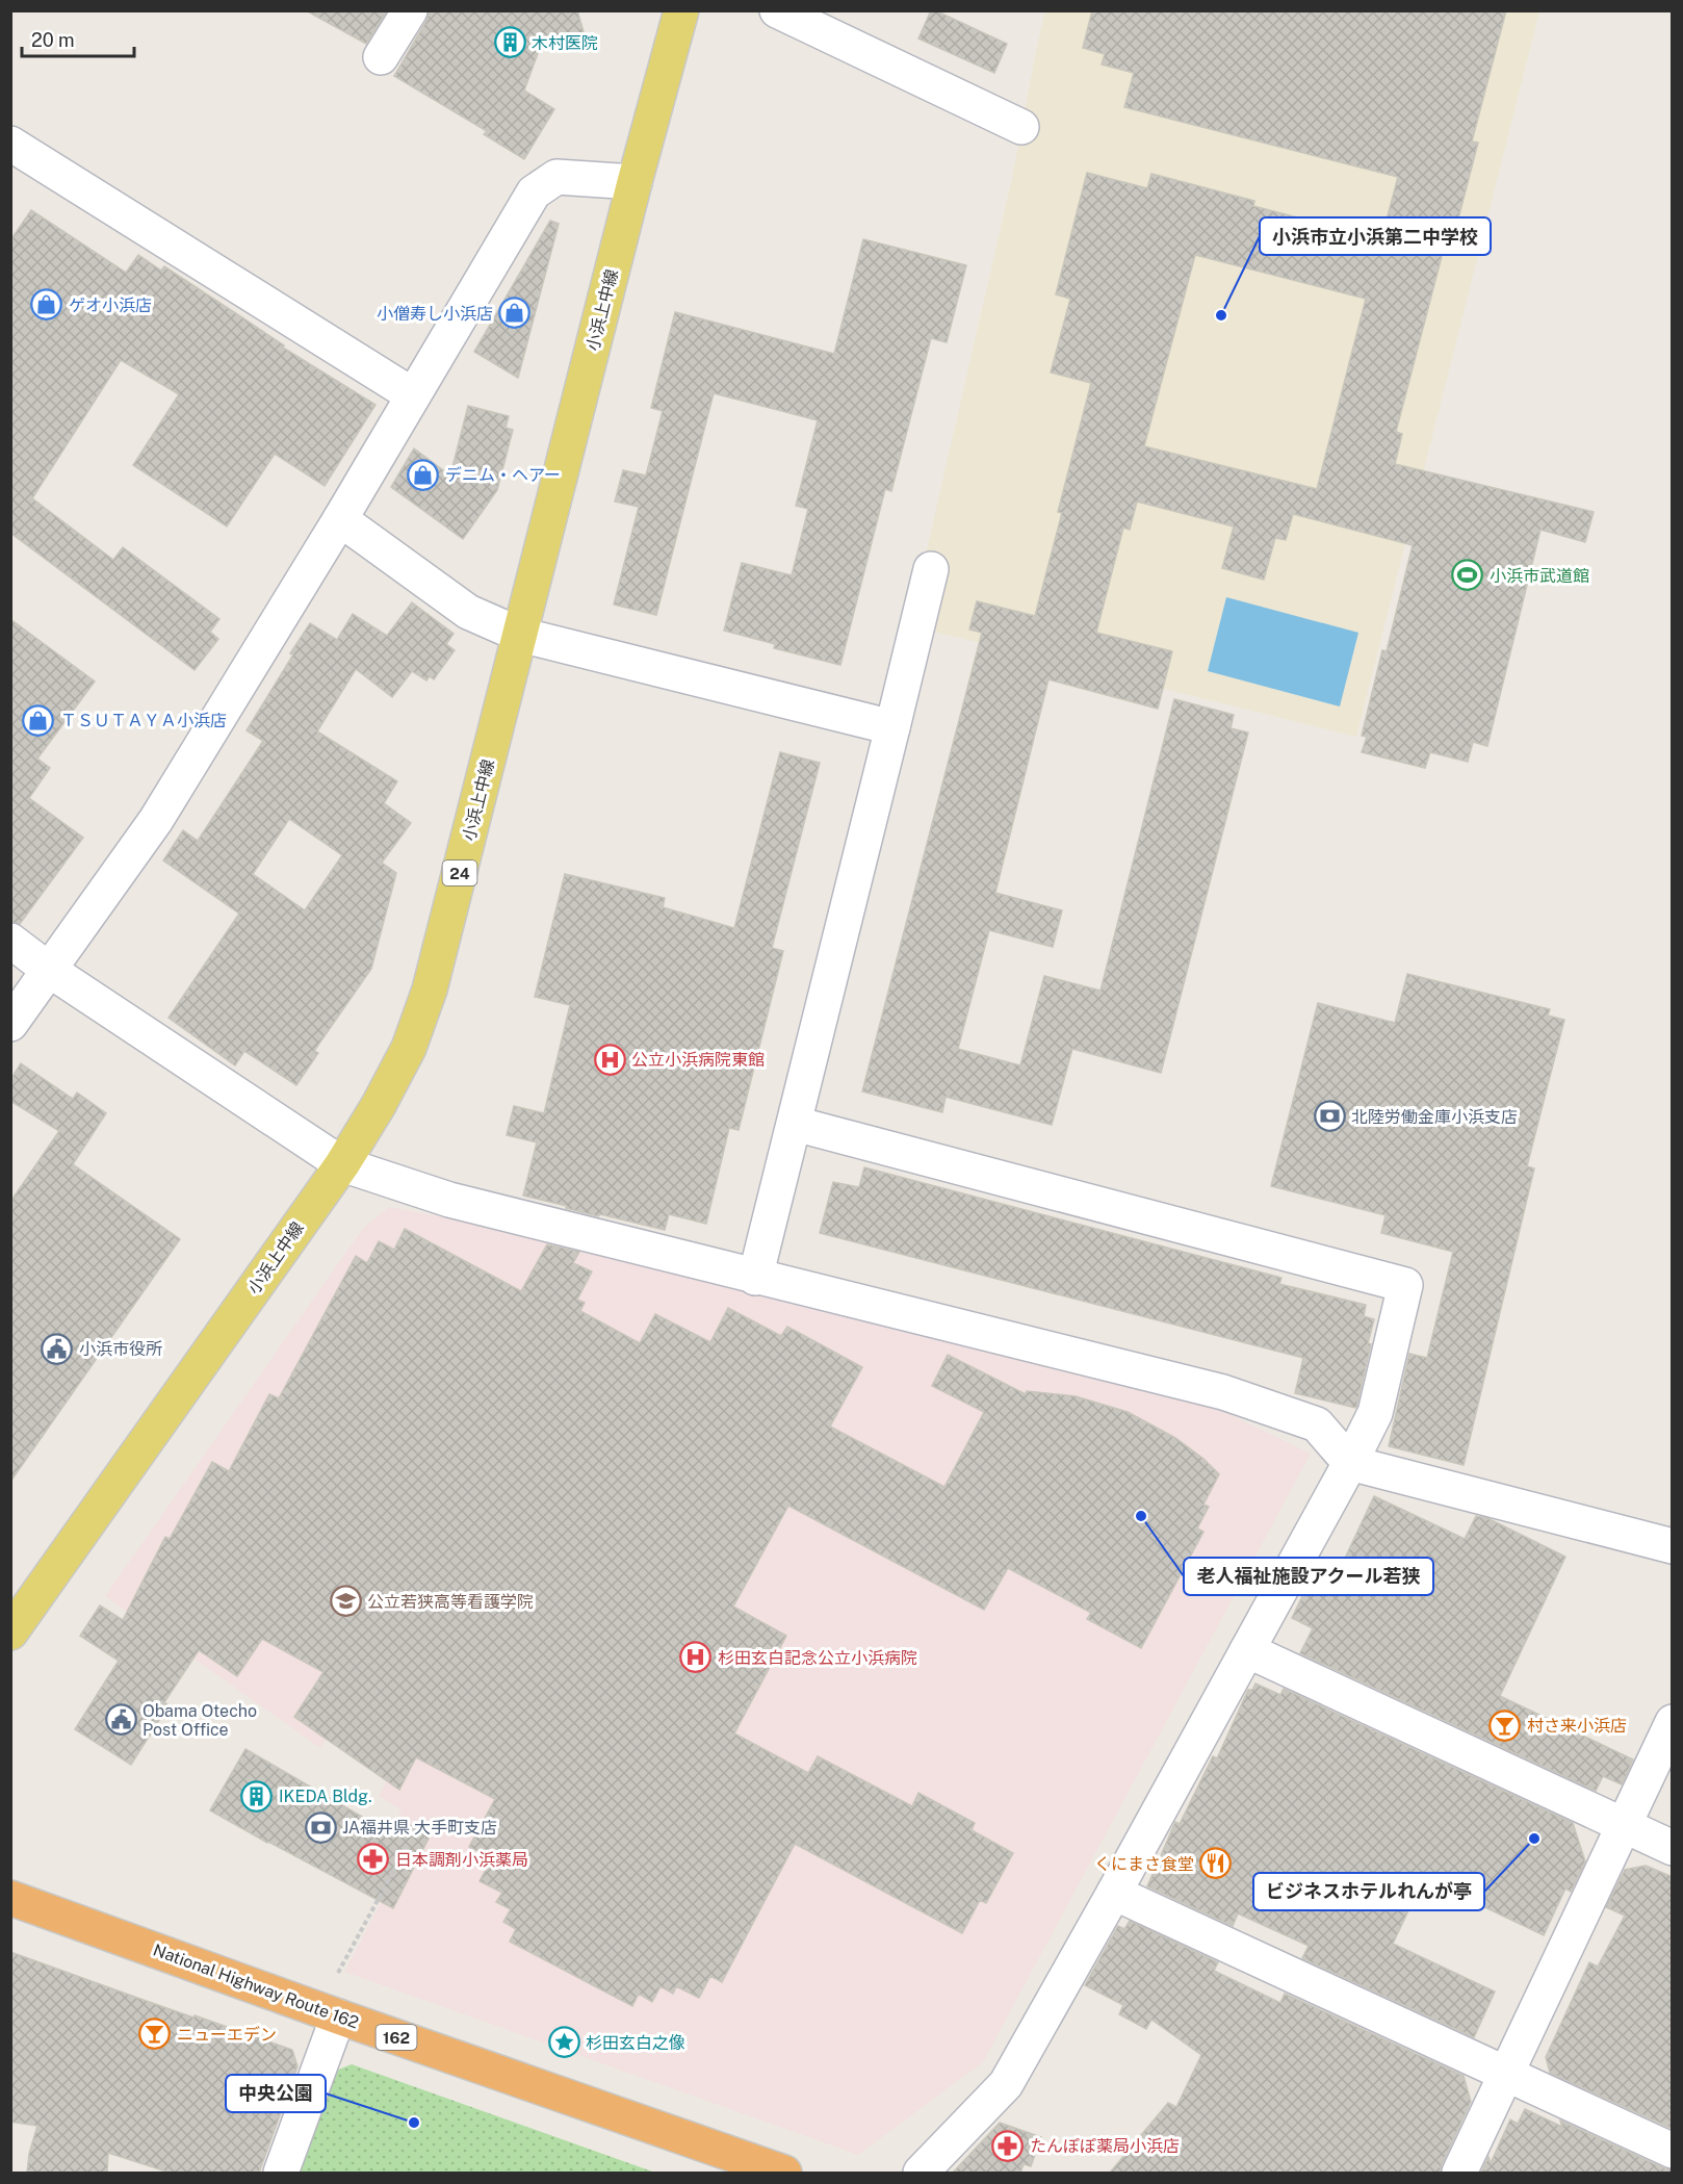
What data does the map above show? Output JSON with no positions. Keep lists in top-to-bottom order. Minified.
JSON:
{"streets":{"highway":["National Highway Route 162","162"],"main road":["小浜上中線","24"]},"places":{"building":["木村医院","IKEDA Bldg."],"shop":["ゲオ小浜店","小僧寿し小浜店","デニム・ヘアー","ＴＳＵＴＡＹＡ小浜店"],"other":["小浜市立小浜第二中学校","老人福祉施設アクール若狭","ビジネスホテルれんが亭","中央公園"],"sports":["小浜市武道館"],"hospital":["公立小浜病院東館","杉田玄白記念公立小浜病院"],"bank":["北陸労働金庫小浜支店","JA福井県 大手町支店"],"public building":["小浜市役所","Obama Otecho Post Office"],"school or university":["公立若狭高等看護学院"],"bar":["村さ来小浜店","ニューエデン"],"pharmacy":["日本調剤小浜薬局","たんぽぽ薬局小浜店"],"restaurant":["くにまさ食堂"],"place":["杉田玄白之像"]},"scale_bar":"20 m"}
